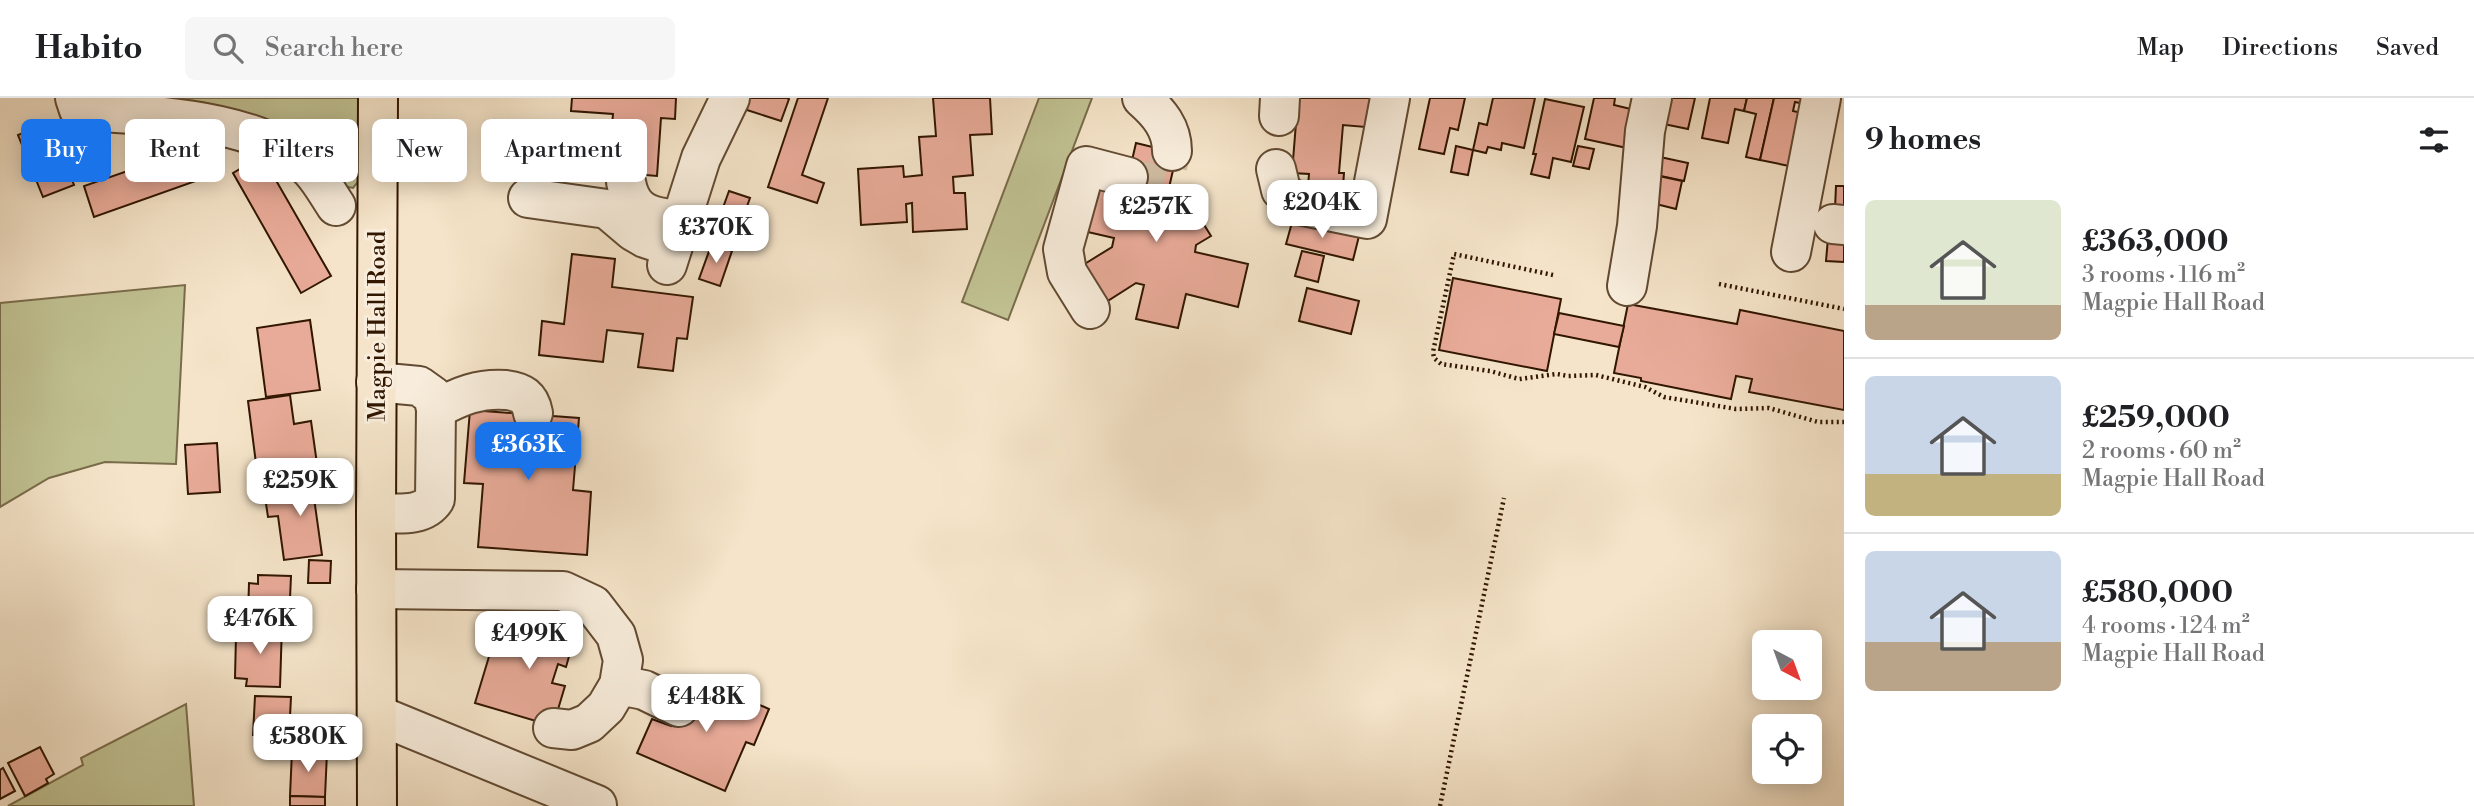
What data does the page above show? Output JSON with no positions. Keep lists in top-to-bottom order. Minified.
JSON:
{"streets":{"main road":["Magpie Hall Road"]},"north":"bottom right","page":{"header":"Habito","search":"Search here","nav":["Map","Directions","Saved"],"heading":"9 homes","chip":["Buy","Rent","Filters","New","Apartment"],"price":["£204K","£257K","£370K","£363K","£259K","£476K","£499K","£448K","£580K"],"list":[{"name":"£363,000","note":"3 rooms · 116 m² · Magpie Hall Road"},{"name":"£259,000","note":"2 rooms · 60 m² · Magpie Hall Road"},{"name":"£580,000","note":"4 rooms · 124 m² · Magpie Hall Road"}]}}
